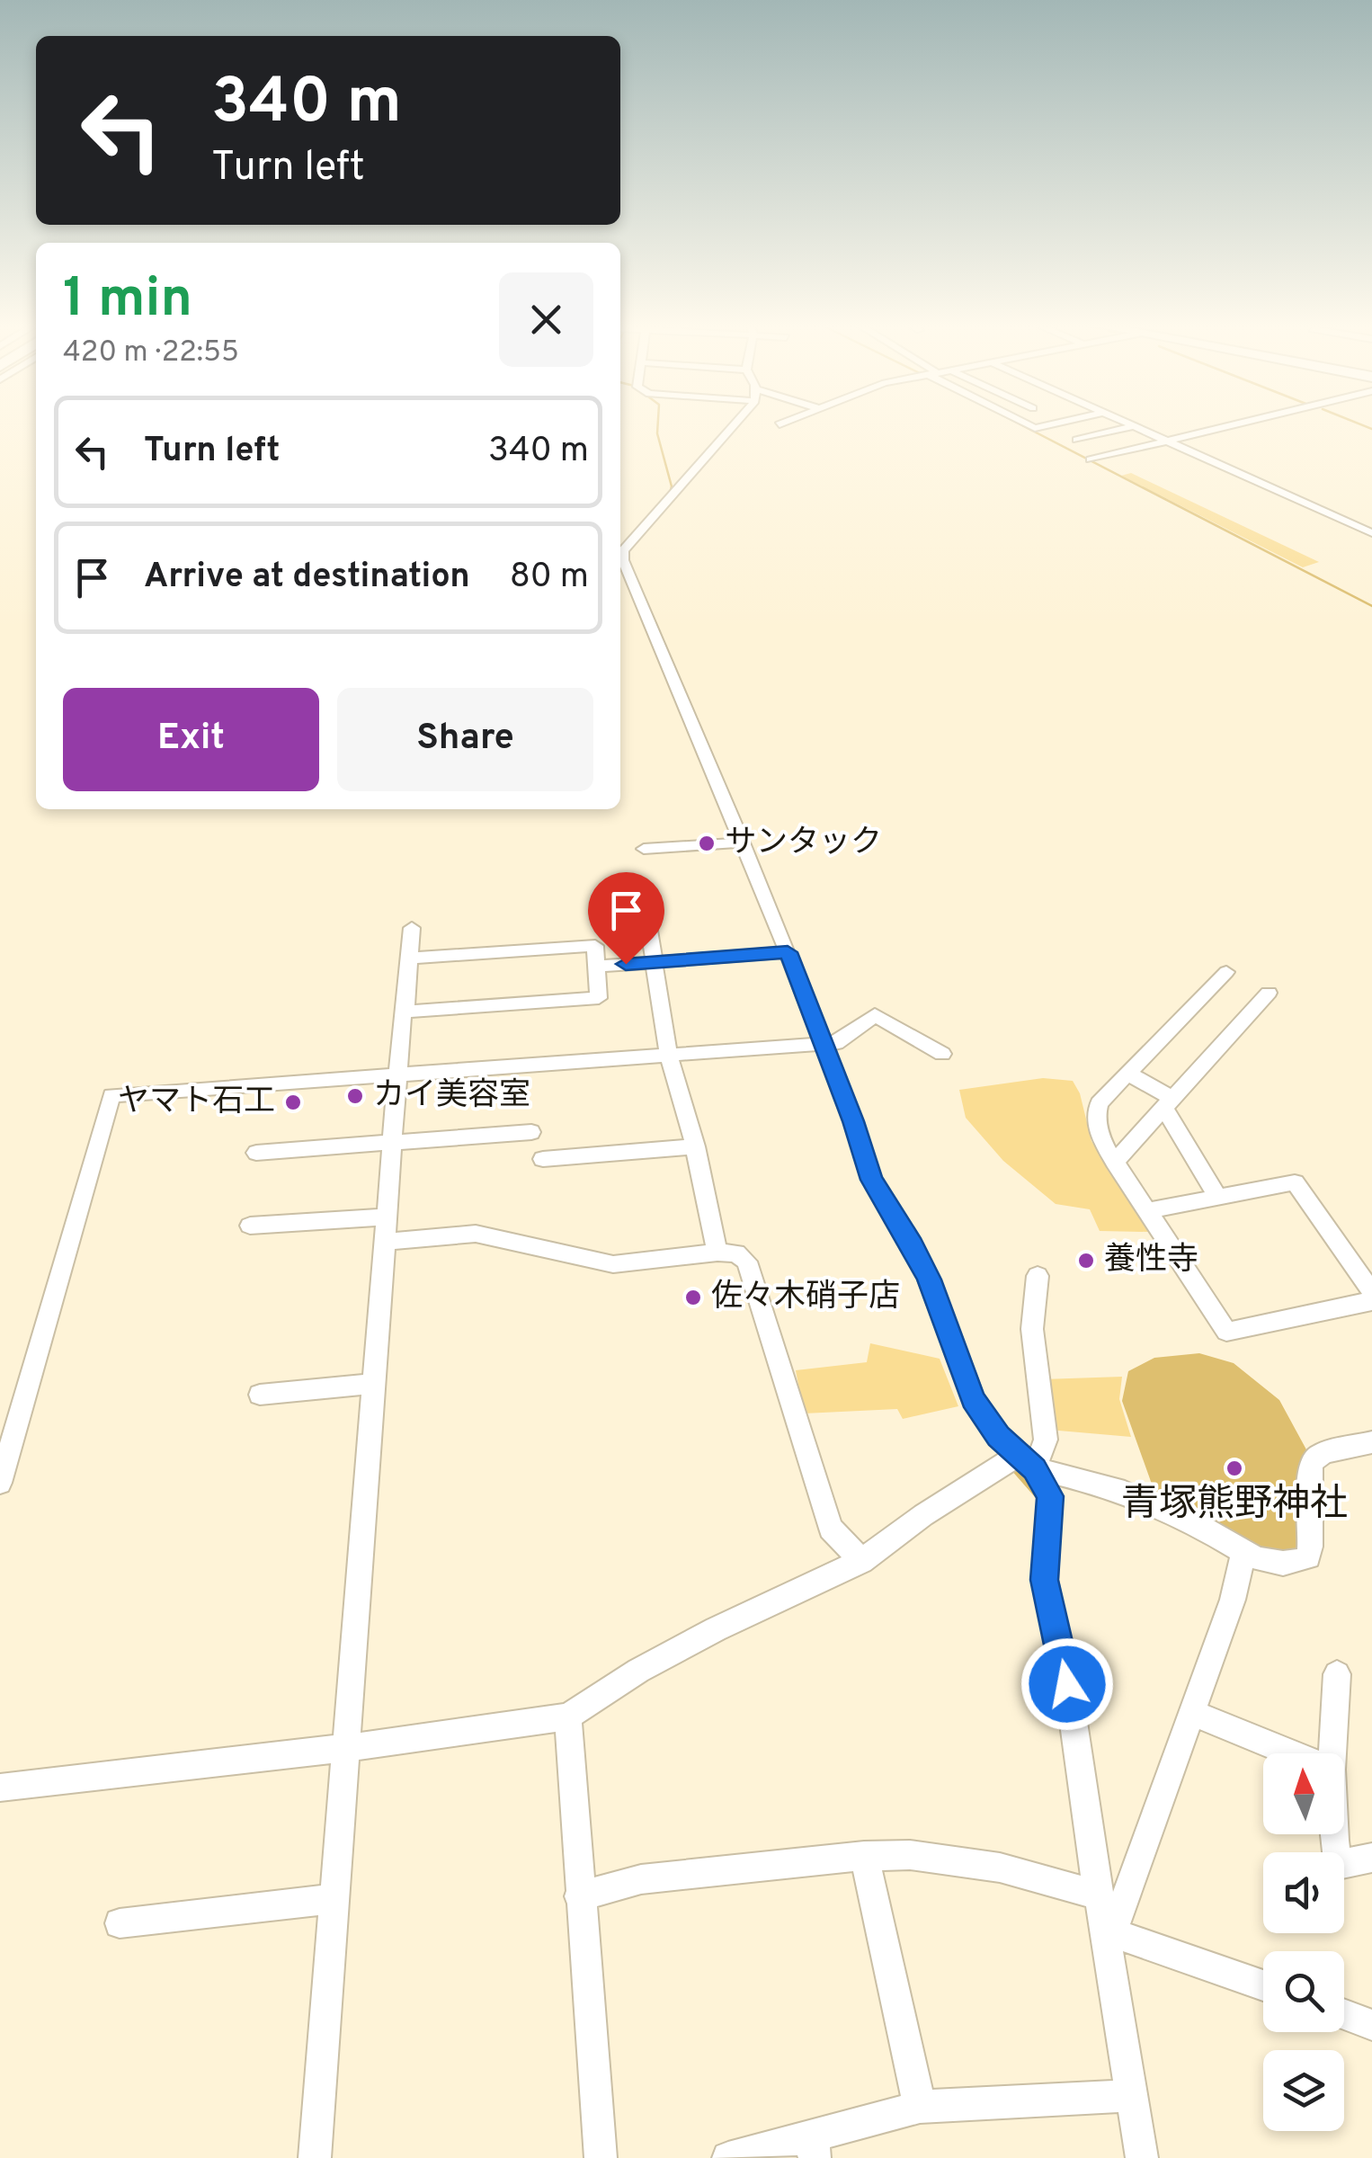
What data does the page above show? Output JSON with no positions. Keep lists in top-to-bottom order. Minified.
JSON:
{"places":["サンタック","カイ美容室","ヤマト石工","養性寺","佐々木硝子店","青塚熊野神社"],"north":"top","page":{"turn":["340 m","Turn left"],"heading":["1 min","420 m · 22:55"],"list":[{"name":"Turn left","value":"340 m"},{"name":"Arrive at destination","value":"80 m"}],"buttons":["Exit","Share"]}}
